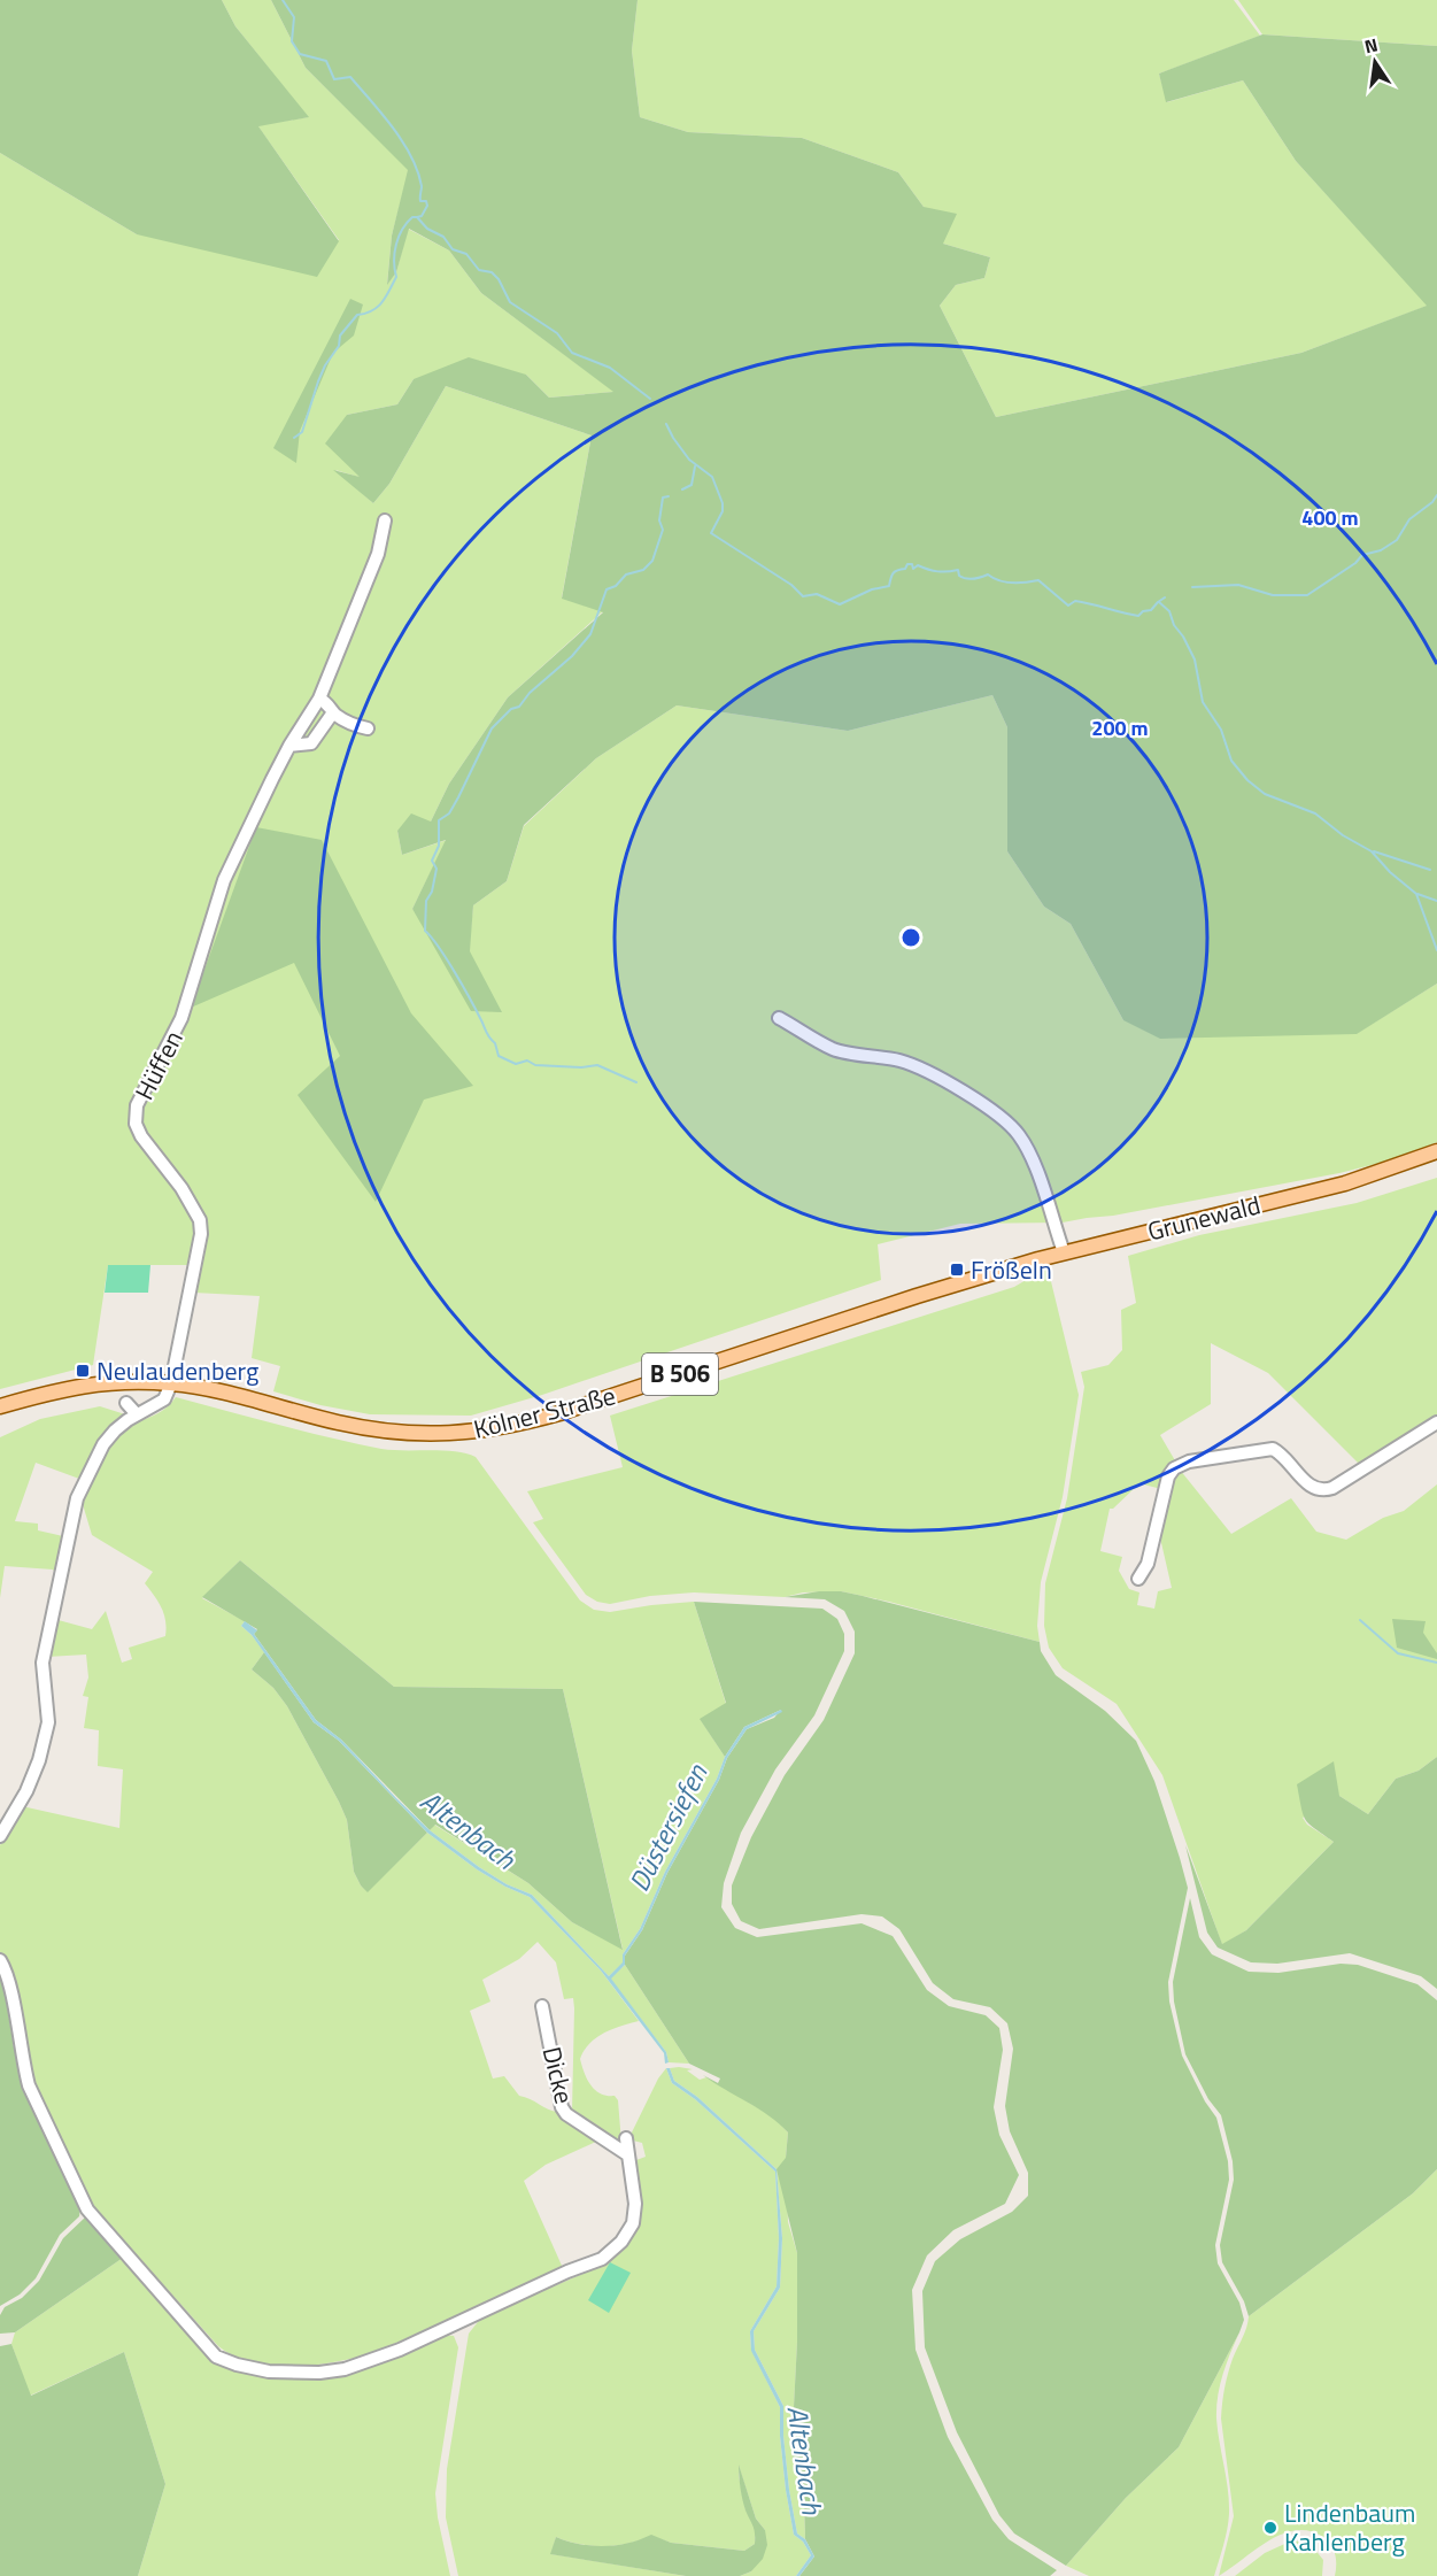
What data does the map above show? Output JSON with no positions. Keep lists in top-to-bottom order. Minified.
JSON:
{"streets":{"main road":["Grunewald","B 506","Kölner Straße"],"street":["Hüffen","Dicke"]},"crossings":[["Hüffen","B 506"],["Hüffen","Kölner Straße"],["Grunewald","Kölner Straße"],["B 506","Kölner Straße"]],"water":["Düstersiefen","Altenbach"],"places":{"transit":["Frößeln","Neulaudenberg"],"other":["Lindenbaum Kahlenberg"]},"north":"top","rings":["400 m","200 m"]}
